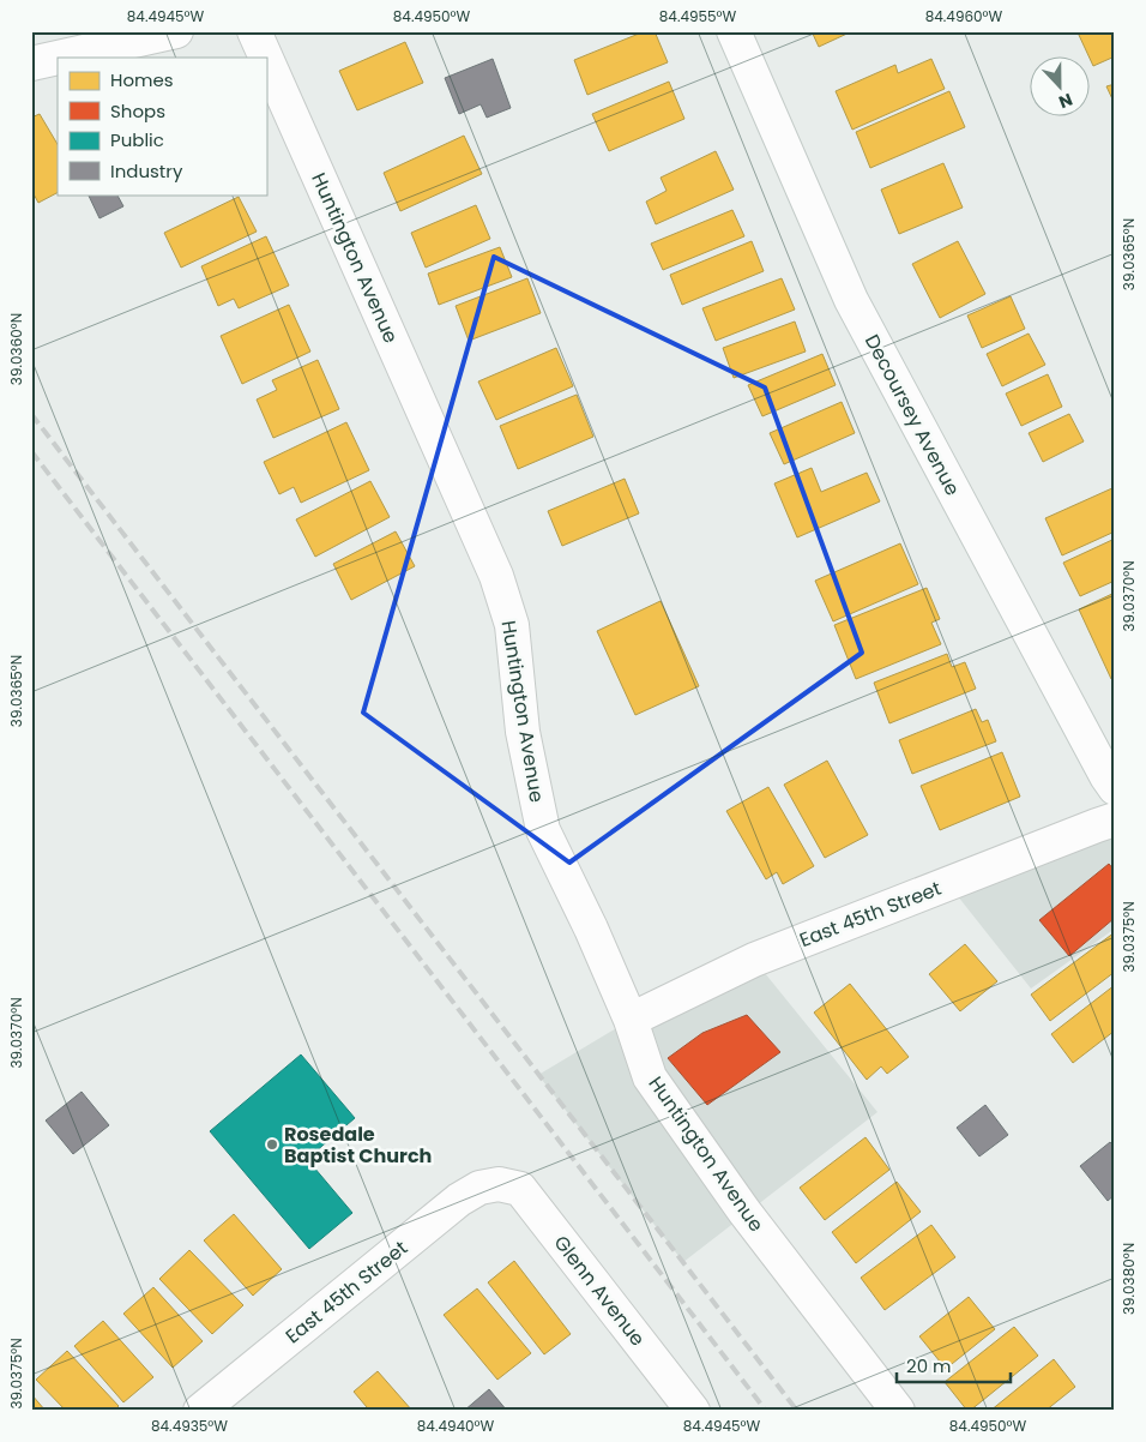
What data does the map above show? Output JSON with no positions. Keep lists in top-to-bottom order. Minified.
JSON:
{"streets":{"street":["Huntington Avenue","Decoursey Avenue","East 45th Street","Glenn Avenue"]},"crossings":[["Huntington Avenue","East 45th Street"],["East 45th Street","Glenn Avenue"]],"places":["Rosedale Baptist Church"],"legend":["Homes","Shops","Public","Industry"],"scale_bar":"20 m","north":"bottom","coordinates":["84.4945°W","84.4950°W","84.4955°W","84.4960°W","39.0365°N","39.0360°N","39.0370°N","39.0375°N","39.0380°N","84.4935°W","84.4940°W"]}
